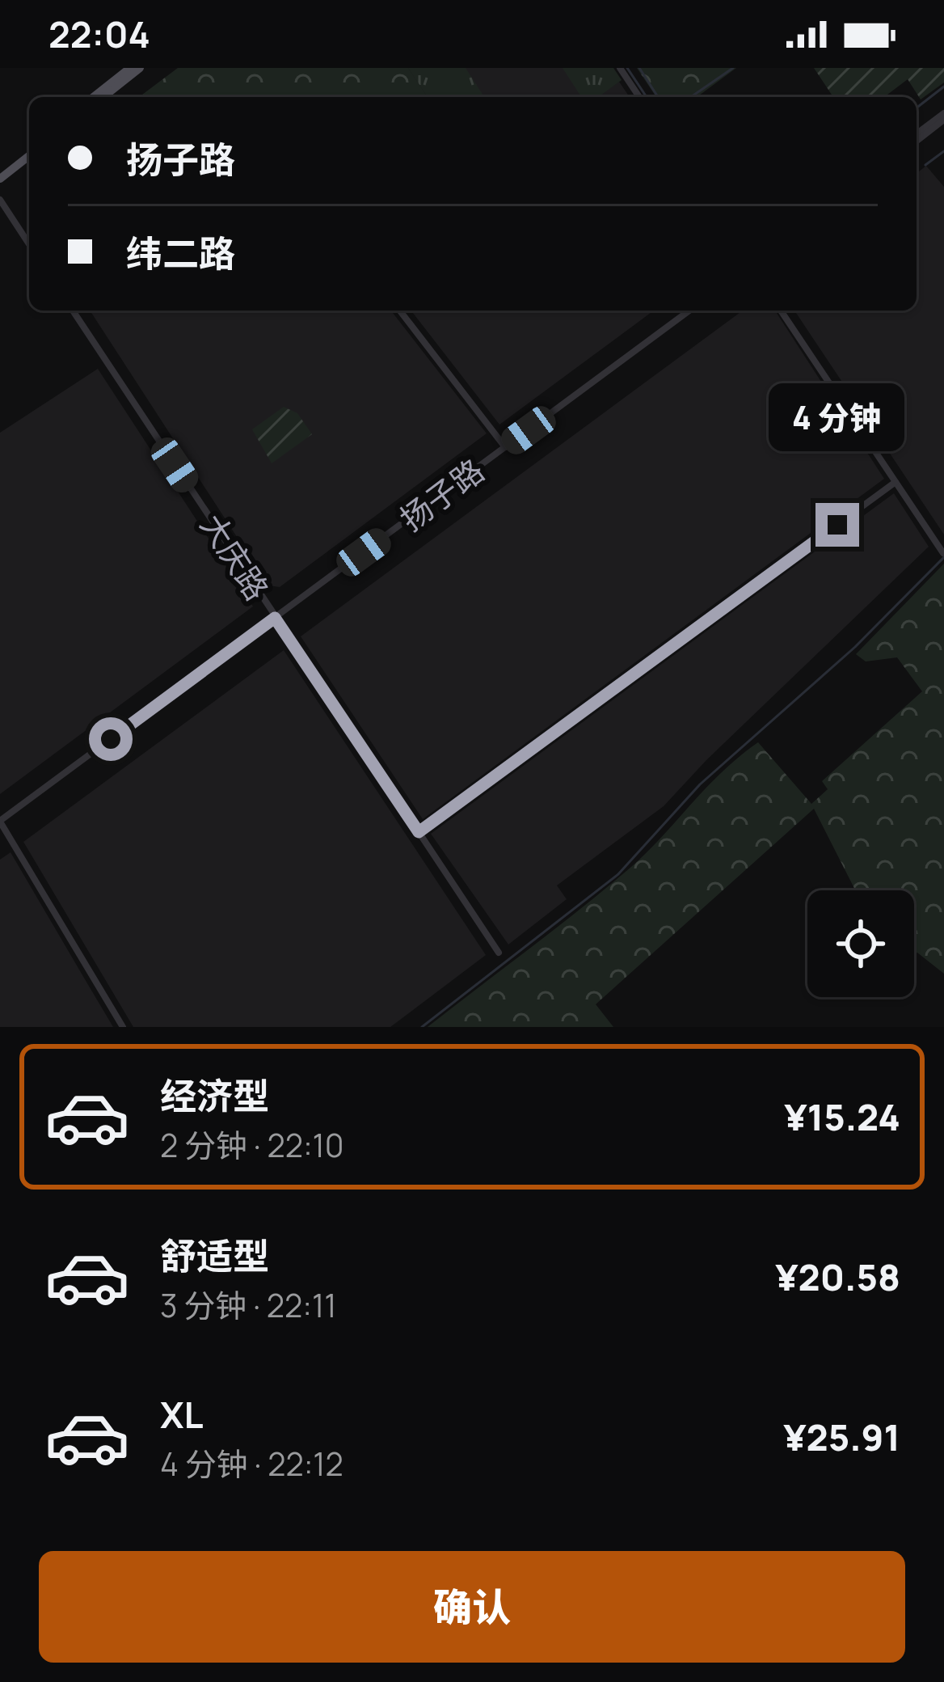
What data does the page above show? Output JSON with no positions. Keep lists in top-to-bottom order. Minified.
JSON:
{"streets":{"street":["扬子路","大庆路"]},"crossings":[["扬子路","大庆路"]],"page":{"status":"22:04","banner":["扬子路","纬二路"],"bubble":"4 分钟","list":[{"name":"经济型","note":"2 分钟 · 22:10","value":"¥15.24"},{"name":"舒适型","note":"3 分钟 · 22:11","value":"¥20.58"},{"name":"XL","note":"4 分钟 · 22:12","value":"¥25.91"}],"buttons":"确认"}}
